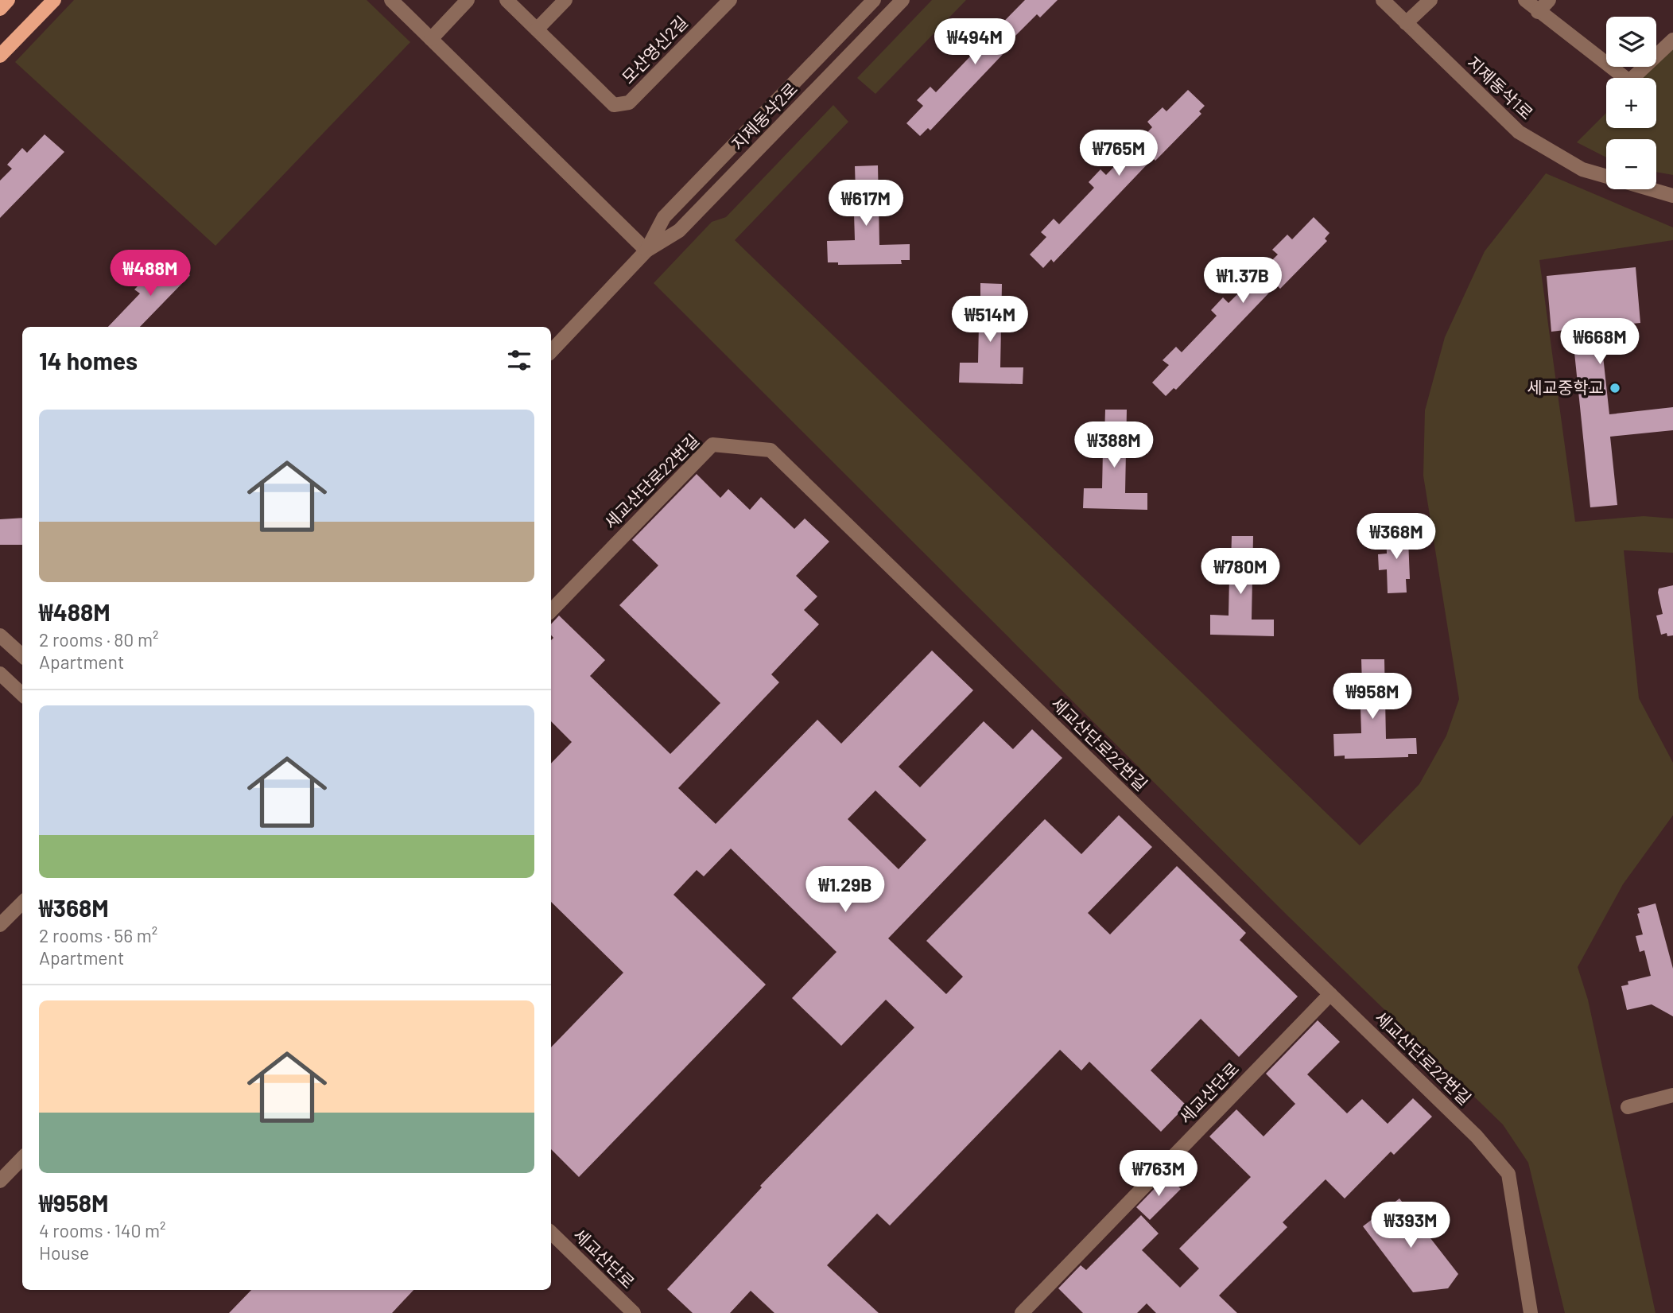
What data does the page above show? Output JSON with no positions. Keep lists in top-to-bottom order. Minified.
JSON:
{"streets":{"street":["모산영신2길","지제동삭1로","지제동삭2로","세교산단로22번길","세교산단로"]},"crossings":[["세교산단로22번길","세교산단로"]],"places":["세교중학교"],"page":{"map_buttons":["+","−"],"price":["₩494M","₩765M","₩617M","₩488M","₩1.37B","₩514M","₩668M","₩388M","₩368M","₩780M","₩958M","₩1.29B","₩763M","₩393M"],"heading":"14 homes","list":[{"name":"₩488M","note":"2 rooms · 80 m² · Apartment"},{"name":"₩368M","note":"2 rooms · 56 m² · Apartment"},{"name":"₩958M","note":"4 rooms · 140 m² · House"}]}}
